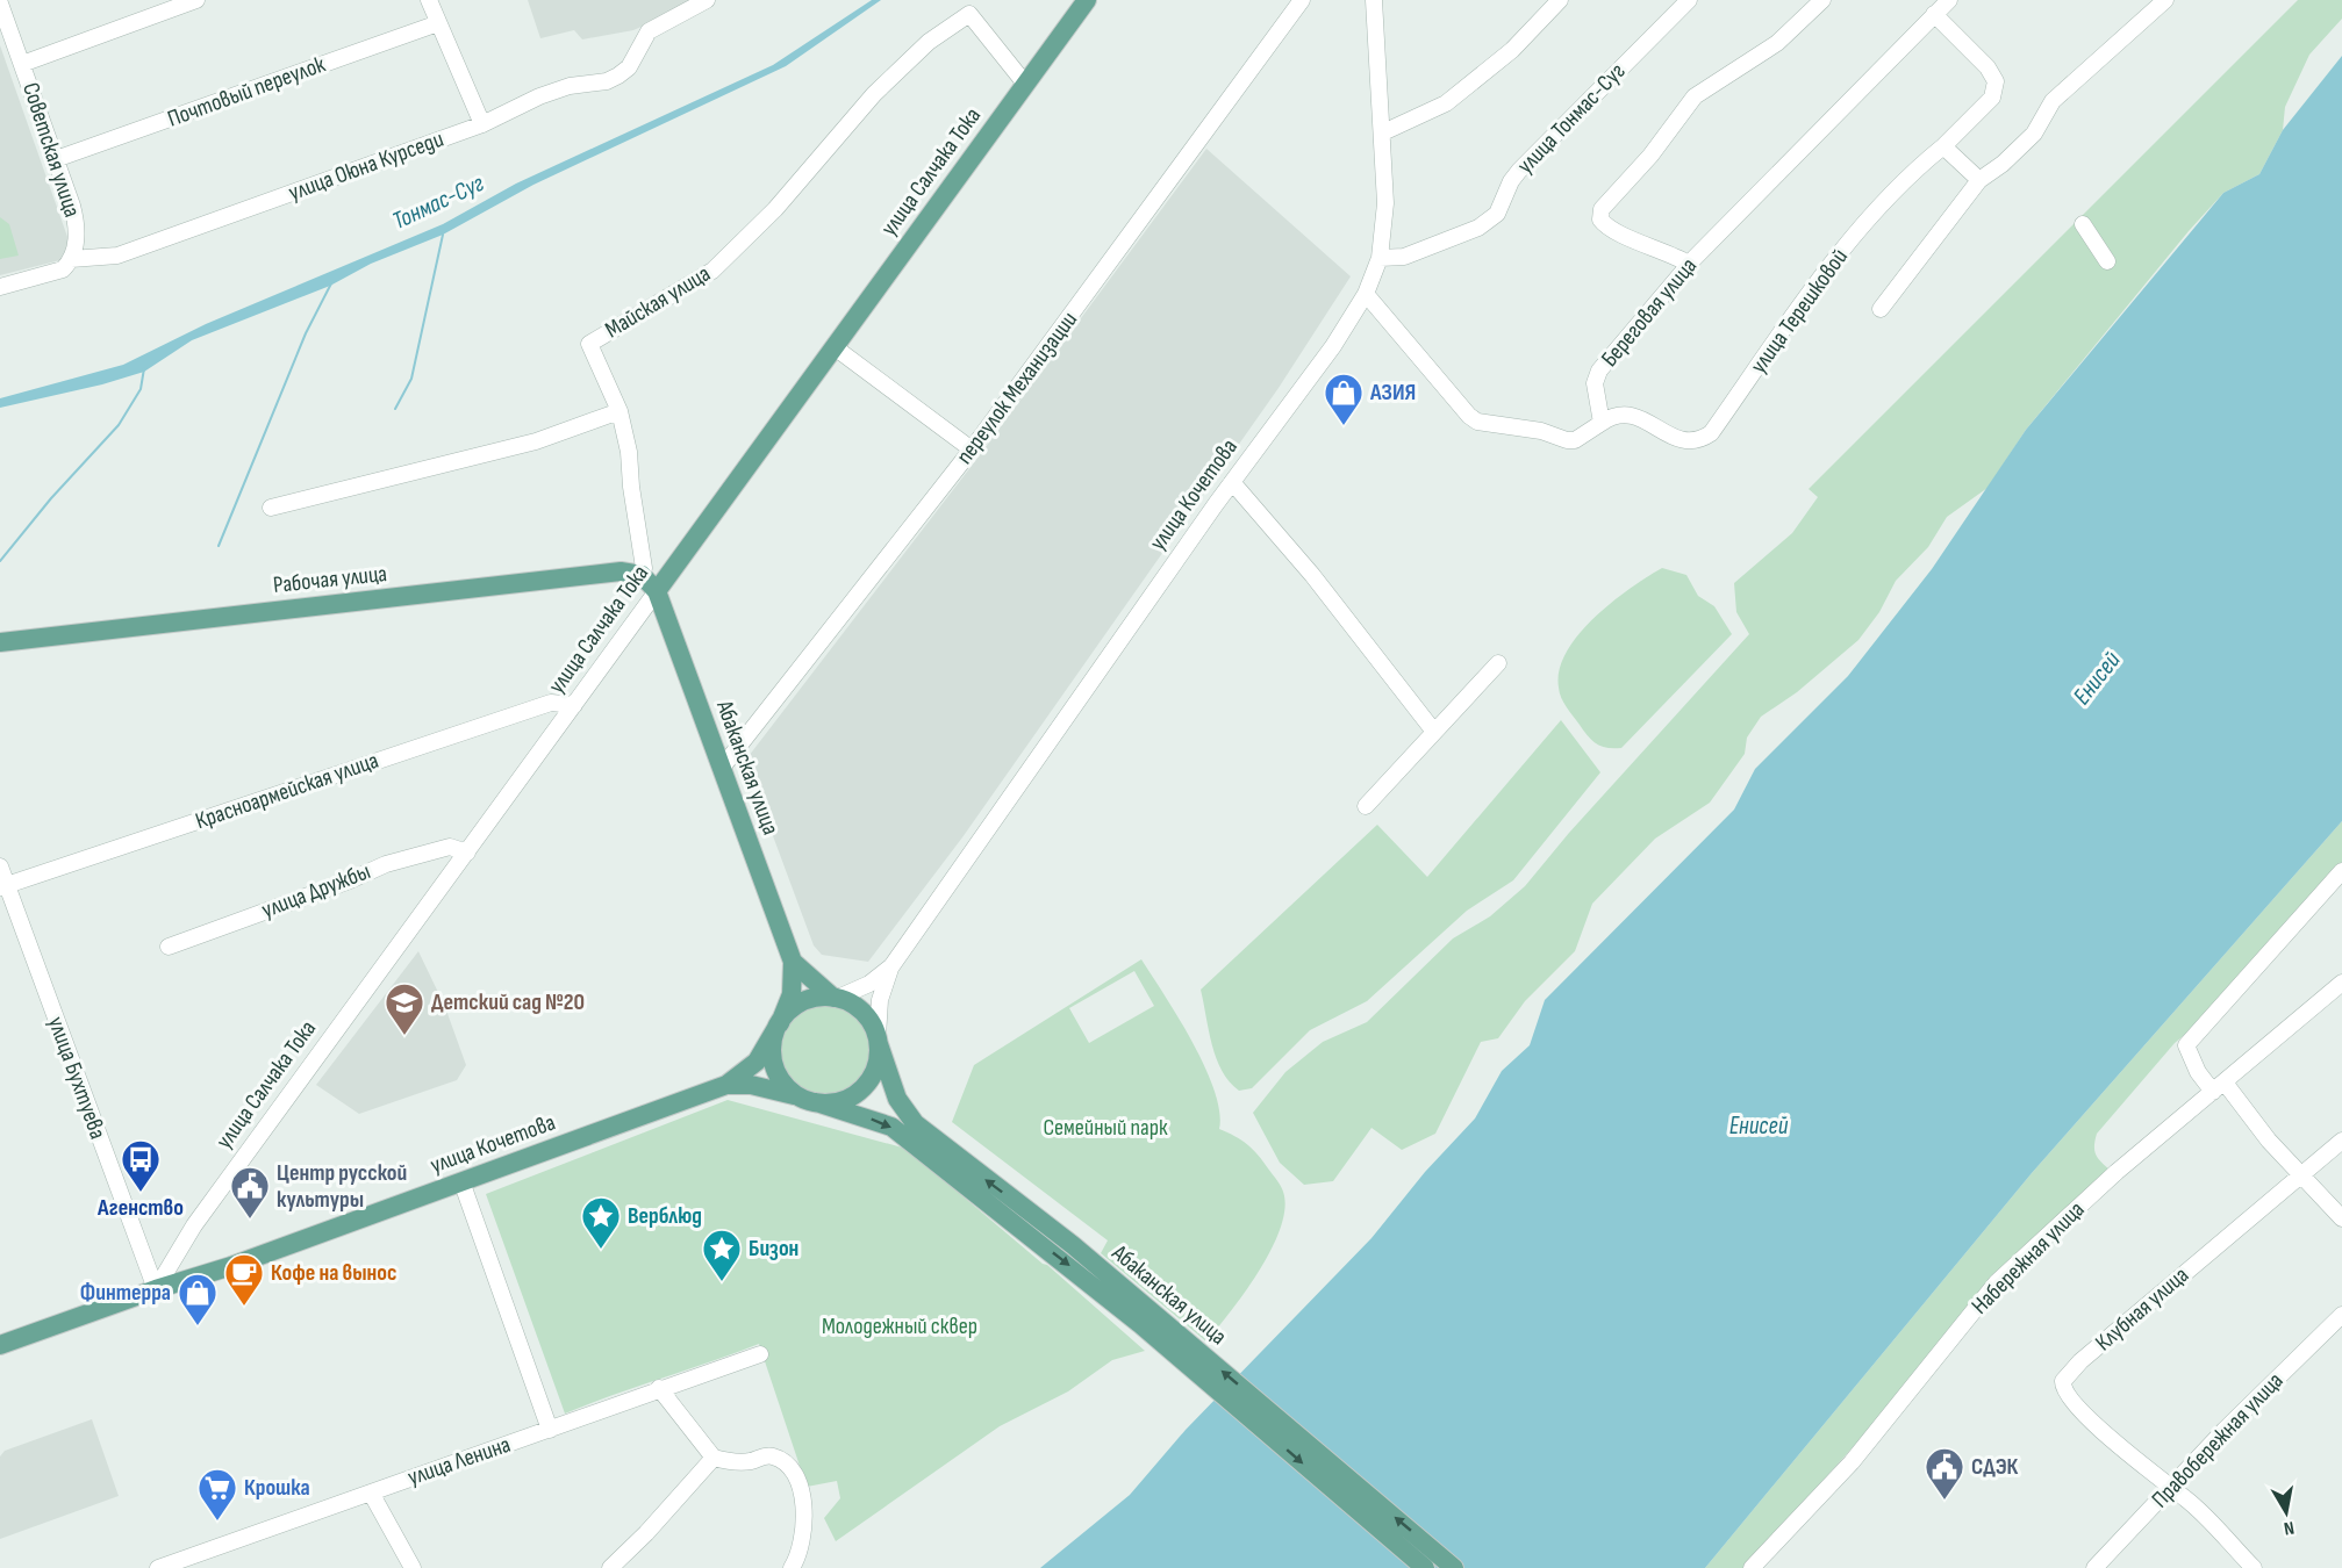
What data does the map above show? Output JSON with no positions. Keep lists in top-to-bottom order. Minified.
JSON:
{"streets":{"main road":["улица Салчака Тока","улица Кочетова","Рабочая улица","Абаканская улица"],"street":["Почтовый переулок","улица Тонмас-Суг","Советская улица","улица Оюна Курседи","Майская улица","улица Терешковой","Береговая улица","переулок Механизации","Красноармейская улица","улица Дружбы","улица Бухтуева","Набережная улица","Клубная улица","Правобережная улица","улица Ленина"]},"crossings":[["Почтовый переулок","Советская улица"],["улица Тонмас-Суг","улица Кочетова"],["Советская улица","улица Оюна Курседи"],["улица Салчака Тока","Майская улица"],["улица Салчака Тока","улица Кочетова"],["улица Салчака Тока","Абаканская улица"],["улица Салчака Тока","Красноармейская улица"],["улица Салчака Тока","улица Дружбы"],["улица Салчака Тока","улица Бухтуева"],["улица Терешковой","Береговая улица"],["переулок Механизации","Абаканская улица"],["улица Кочетова","Абаканская улица"],["улица Кочетова","улица Бухтуева"],["Красноармейская улица","улица Бухтуева"],["Клубная улица","Правобережная улица"]],"water":["Тонмас-Суг","Енисей"],"parks":["Семейный парк","Молодежный сквер"],"places":{"shop":["АЗИЯ","Финтерра"],"school or university":["Детский сад №20"],"bus stop":["Агенство"],"public building":["Центр русской культуры","СДЭК"],"place":["Верблюд","Бизон"],"cafe":["Кофе на вынос"],"supermarket":["Крошка"]},"north":"bottom"}
